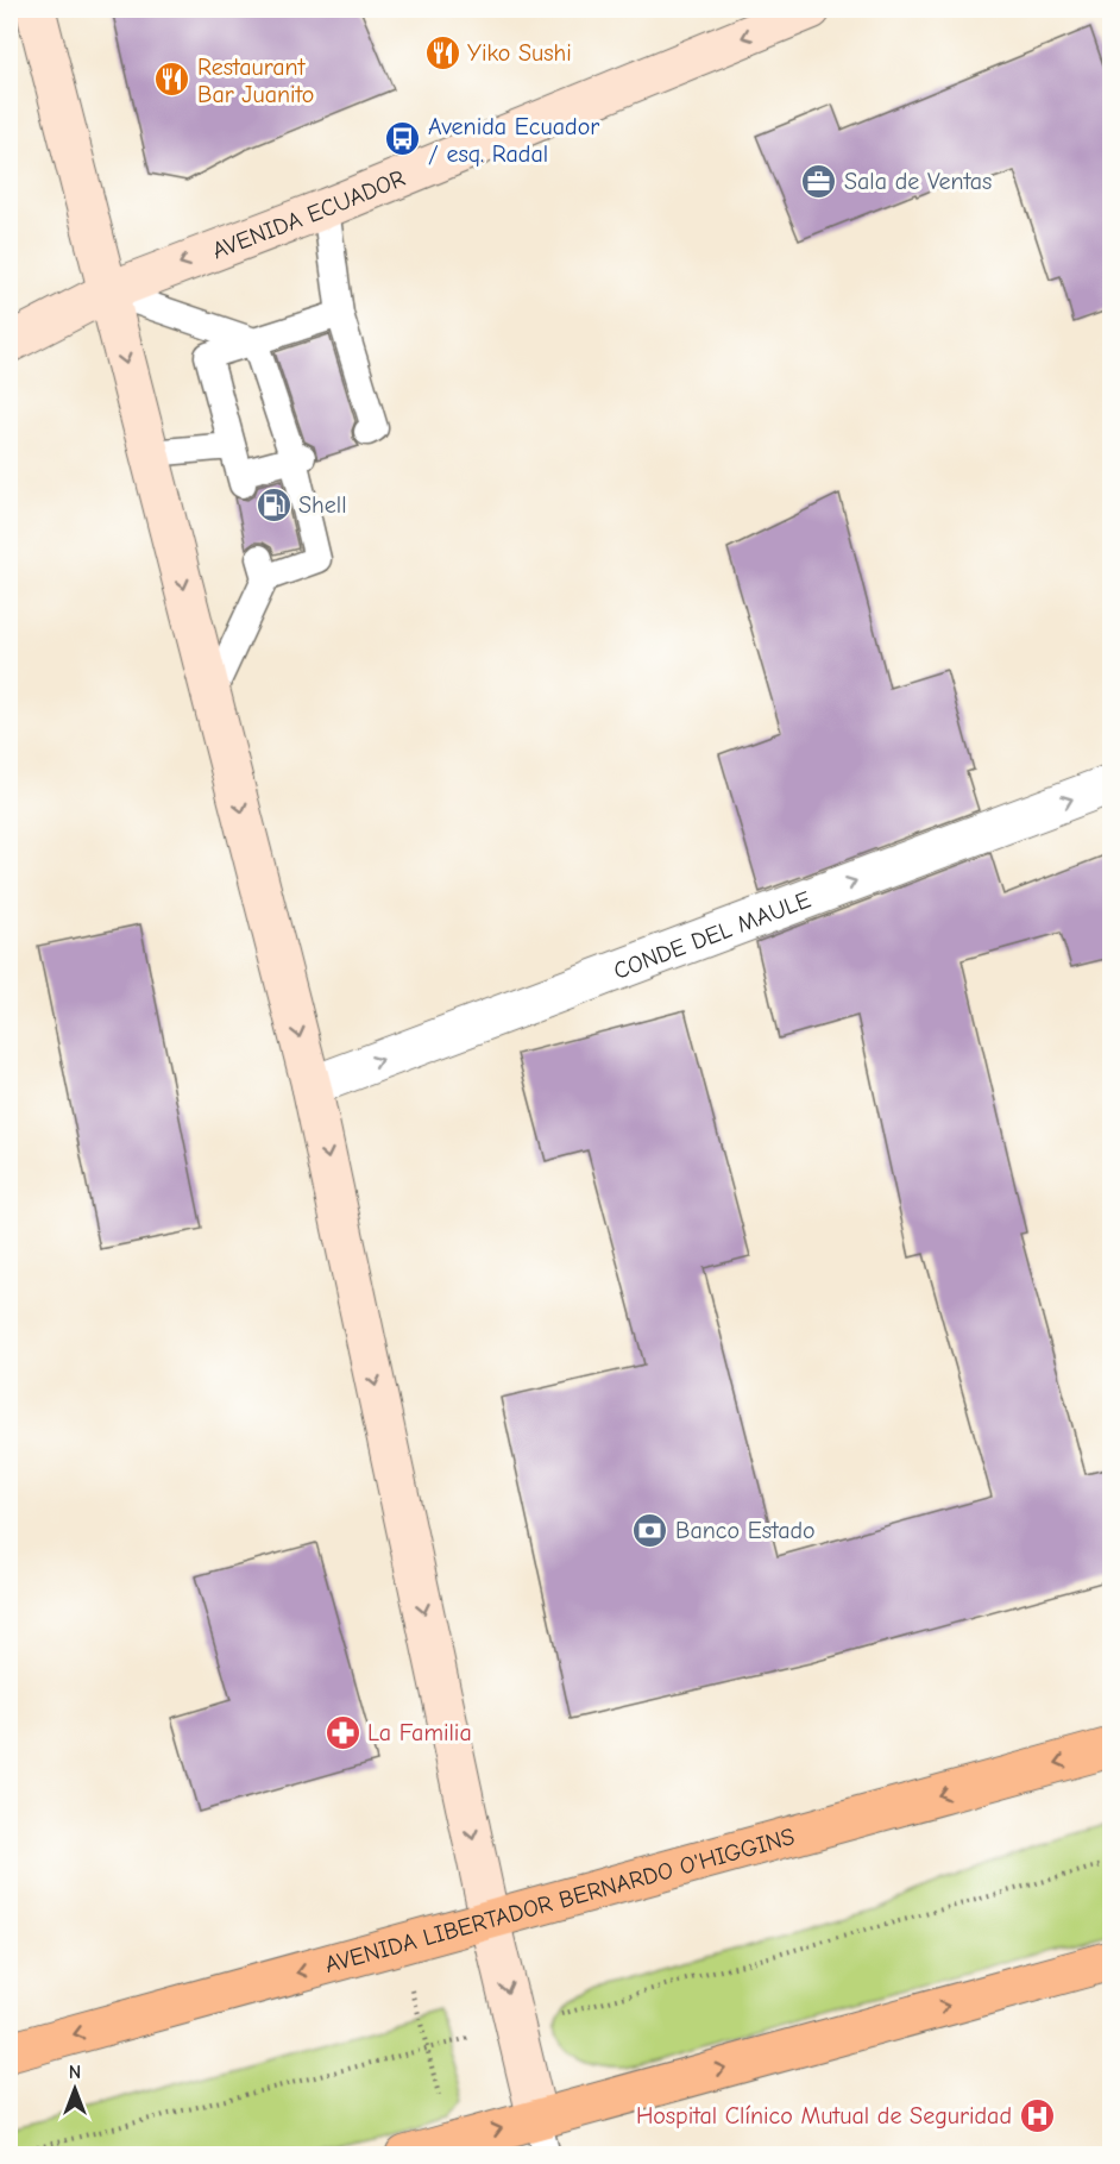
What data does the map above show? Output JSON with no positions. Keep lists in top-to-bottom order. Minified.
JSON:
{"streets":{"main road":["AVENIDA ECUADOR","AVENIDA LIBERTADOR BERNARDO O'HIGGINS"],"street":["CONDE DEL MAULE"]},"one_way":["AVENIDA ECUADOR","CONDE DEL MAULE"],"places":{"restaurant":["Yiko Sushi","Restaurant Bar Juanito"],"bus stop":["Avenida Ecuador / esq. Radal"],"office":["Sala de Ventas"],"fuel station":["Shell"],"bank":["Banco Estado"],"pharmacy":["La Familia"],"hospital":["Hospital Clínico Mutual de Seguridad"]},"north":"top"}
